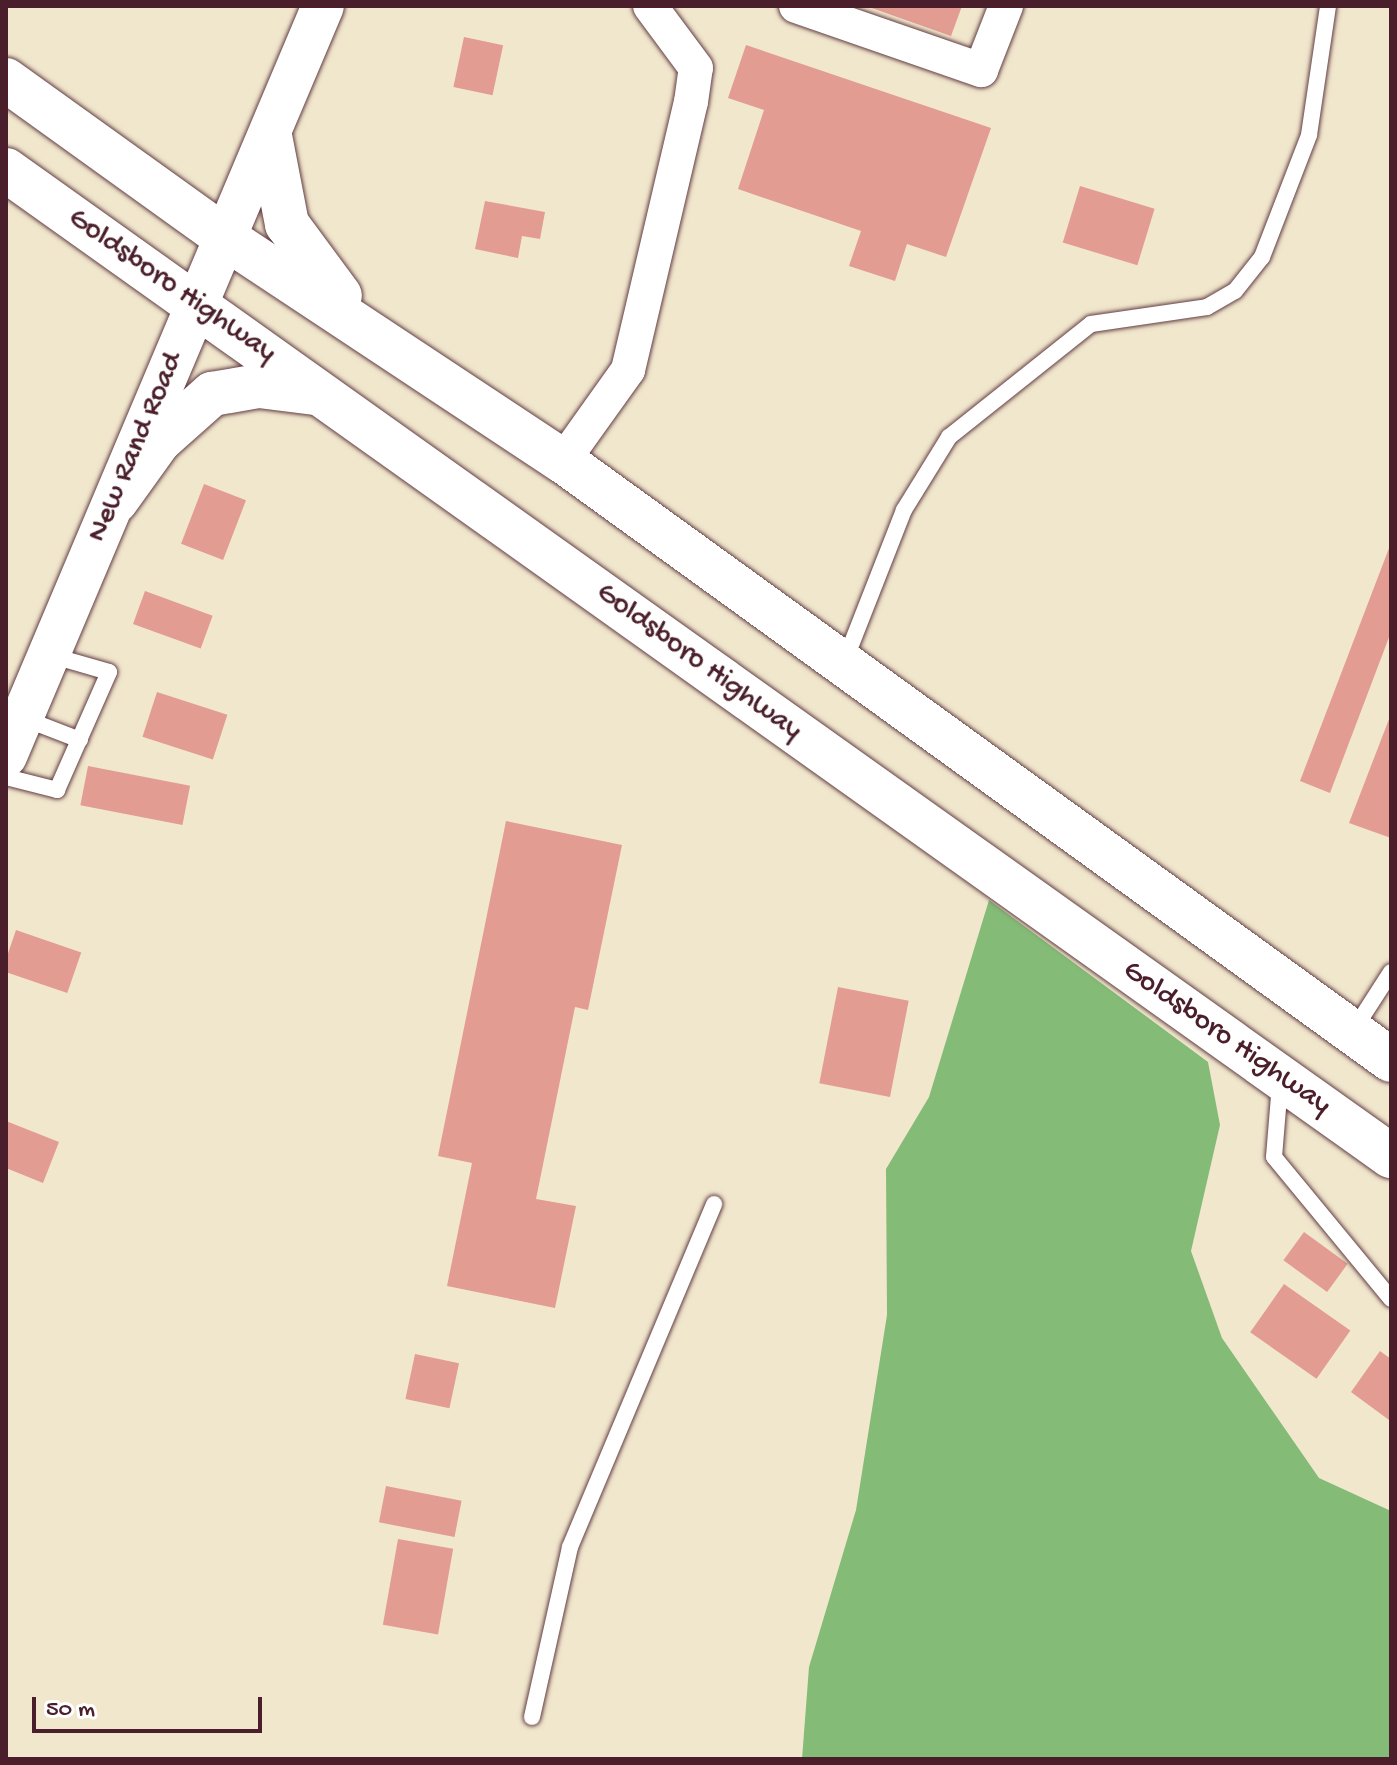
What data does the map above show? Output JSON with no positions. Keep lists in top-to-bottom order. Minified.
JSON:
{"streets":{"main road":["Goldsboro Highway"],"street":["New Rand Road"]},"crossings":[["Goldsboro Highway","New Rand Road"]],"scale_bar":"50 m"}
